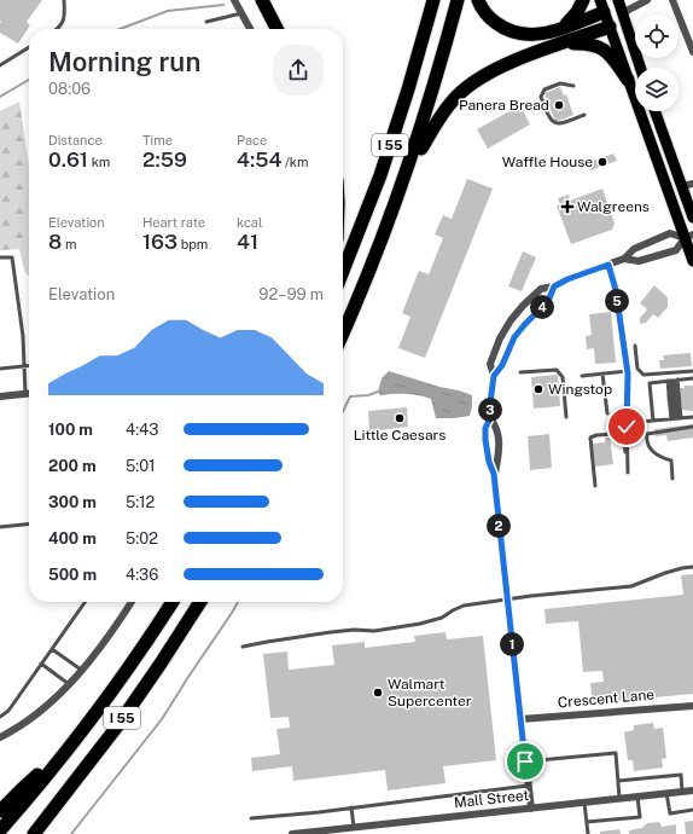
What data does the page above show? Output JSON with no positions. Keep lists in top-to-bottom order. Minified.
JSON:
{"streets":{"highway":["I 55"],"street":["Crescent Lane","Mall Street"]},"places":{"other":["Panera Bread","Waffle House","Wingstop","Little Caesars","Walmart Supercenter"],"health":["Walgreens"]},"page":{"heading":["Morning run","08:06"],"stats":[["Distance","0.61 km"],["Time","2:59"],["Pace","4:54 /km"],["Elevation","8 m"],["Heart rate","163 bpm"],["kcal","41"]],"chart":["Elevation","92–99 m"],"pins":["5","4","3","2","1"],"list":[{"name":"100 m","note":"4:43"},{"name":"200 m","note":"5:01"},{"name":"300 m","note":"5:12"},{"name":"400 m","note":"5:02"},{"name":"500 m","note":"4:36"}]}}
